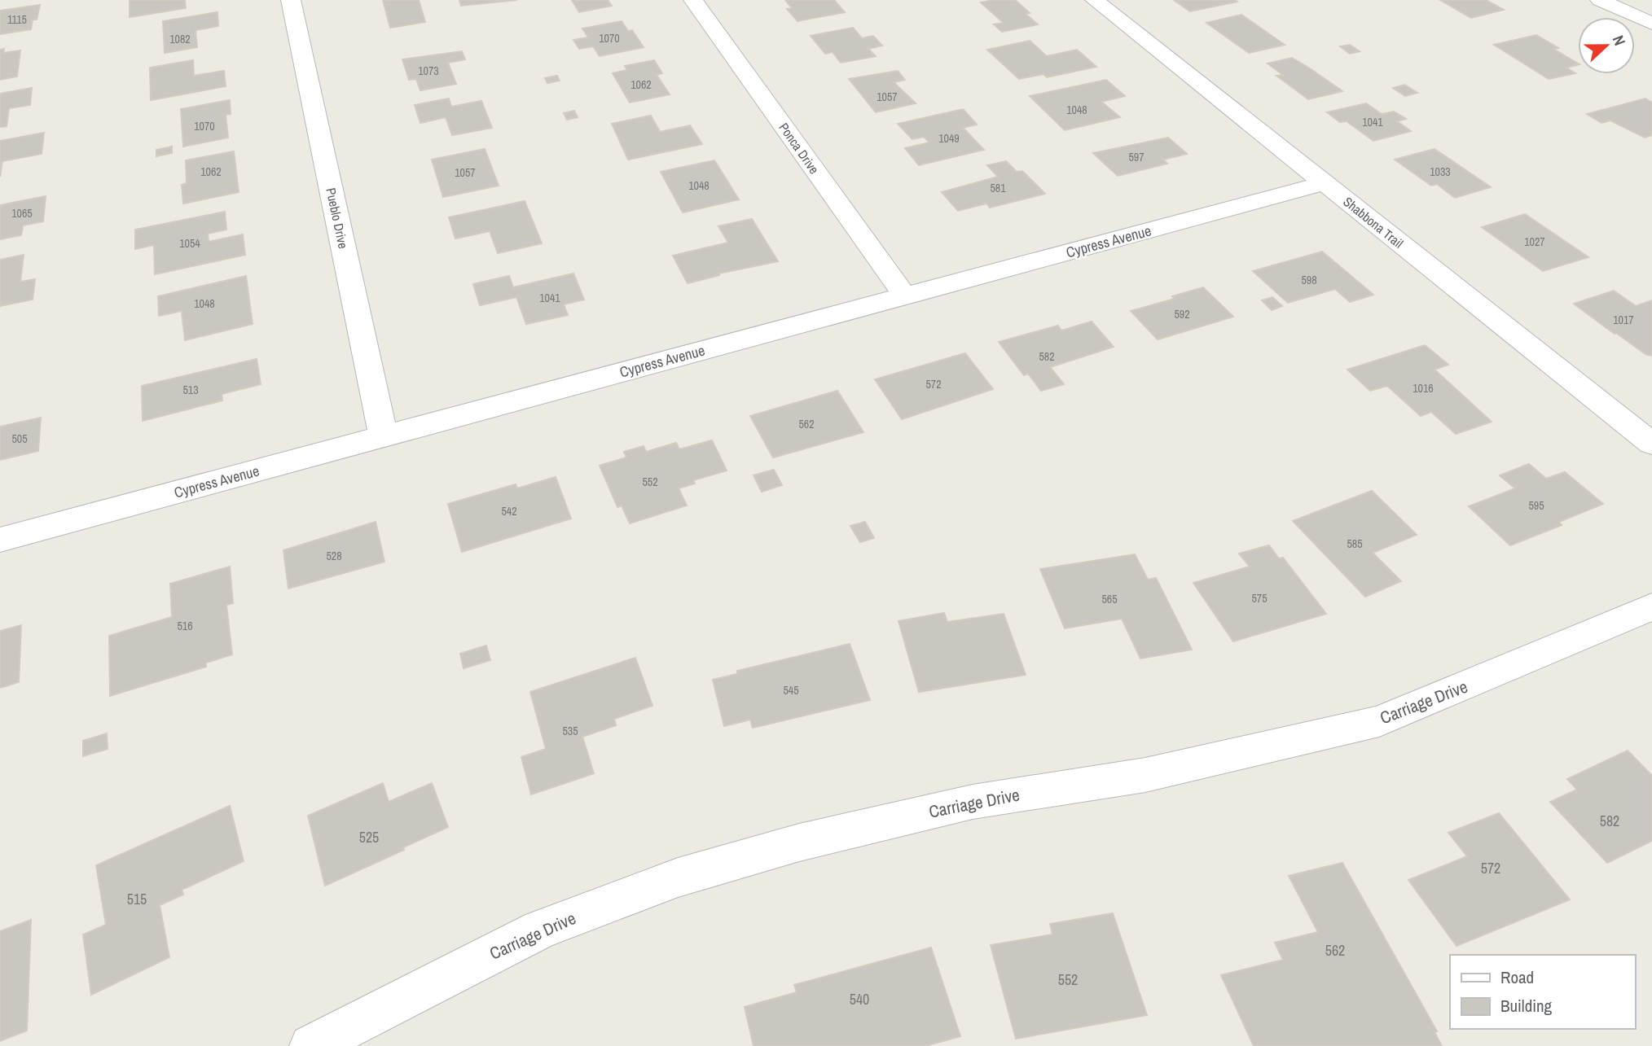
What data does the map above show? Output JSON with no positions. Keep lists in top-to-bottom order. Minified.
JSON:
{"streets":{"street":["Ponca Drive","Pueblo Drive","Shabbona Trail","Cypress Avenue","Carriage Drive"]},"crossings":[["Ponca Drive","Cypress Avenue"],["Pueblo Drive","Cypress Avenue"],["Shabbona Trail","Cypress Avenue"]],"house_numbers":["1115","1070","1082","1073","1062","1057","1048","1041","1070","1049","597","1062","1033","1057","1048","581","1065","1027","1054","598","1041","1048","592","1017","582","572","1016","513","562","505","552","595","542","585","528","575","565","516","545","535","582","525","572","515","562","552","540"],"legend":["Road","Building"],"north":"right"}
